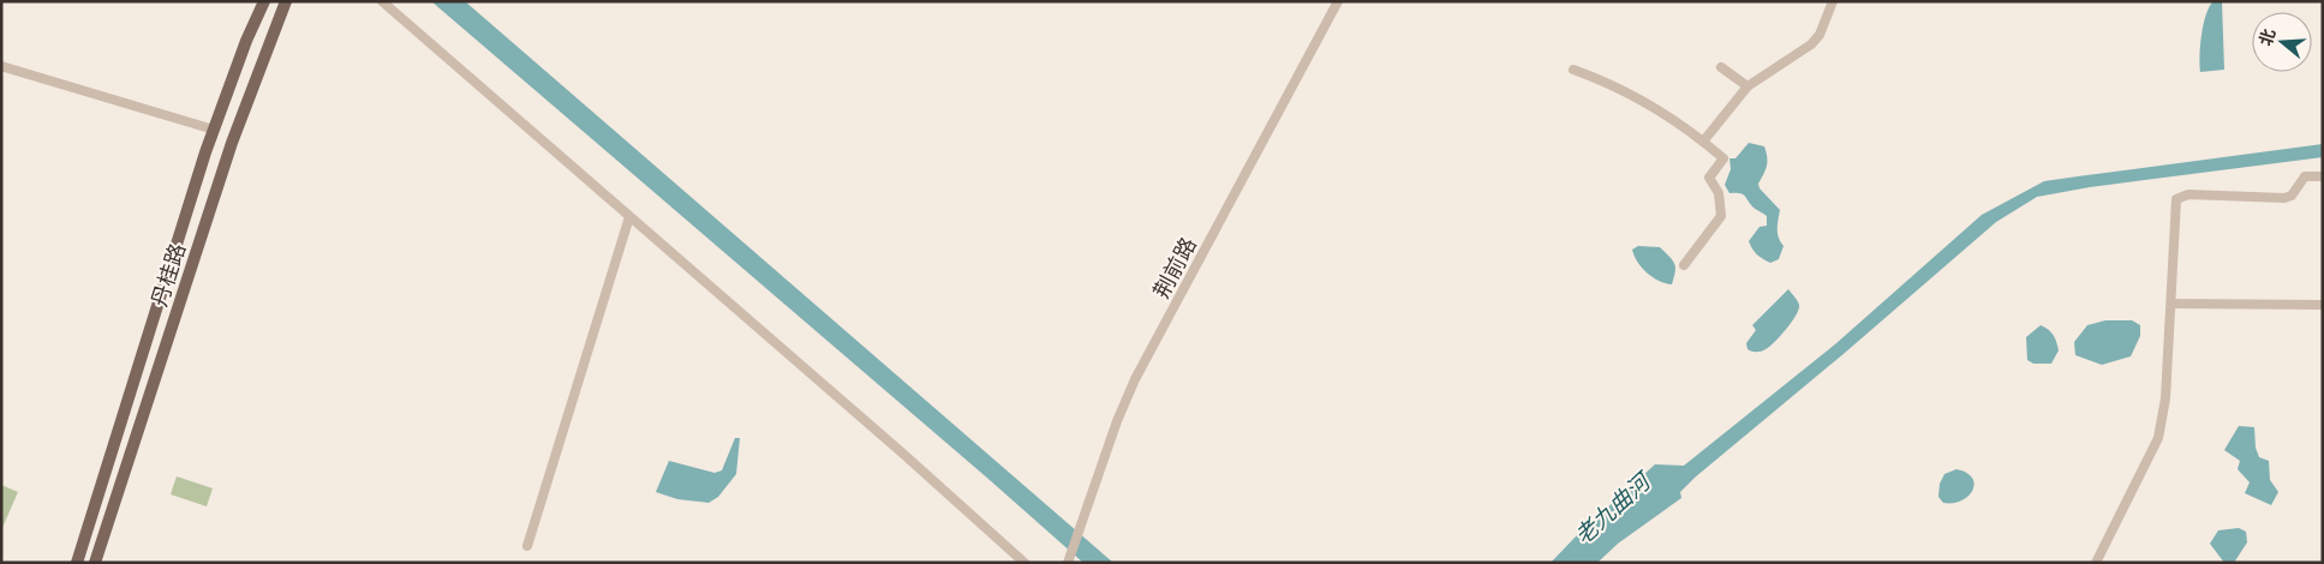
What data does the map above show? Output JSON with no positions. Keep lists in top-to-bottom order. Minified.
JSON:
{"streets":{"main road":["丹桂路"],"street":["荆前路"]},"water":["老九曲河"],"north":"left"}
